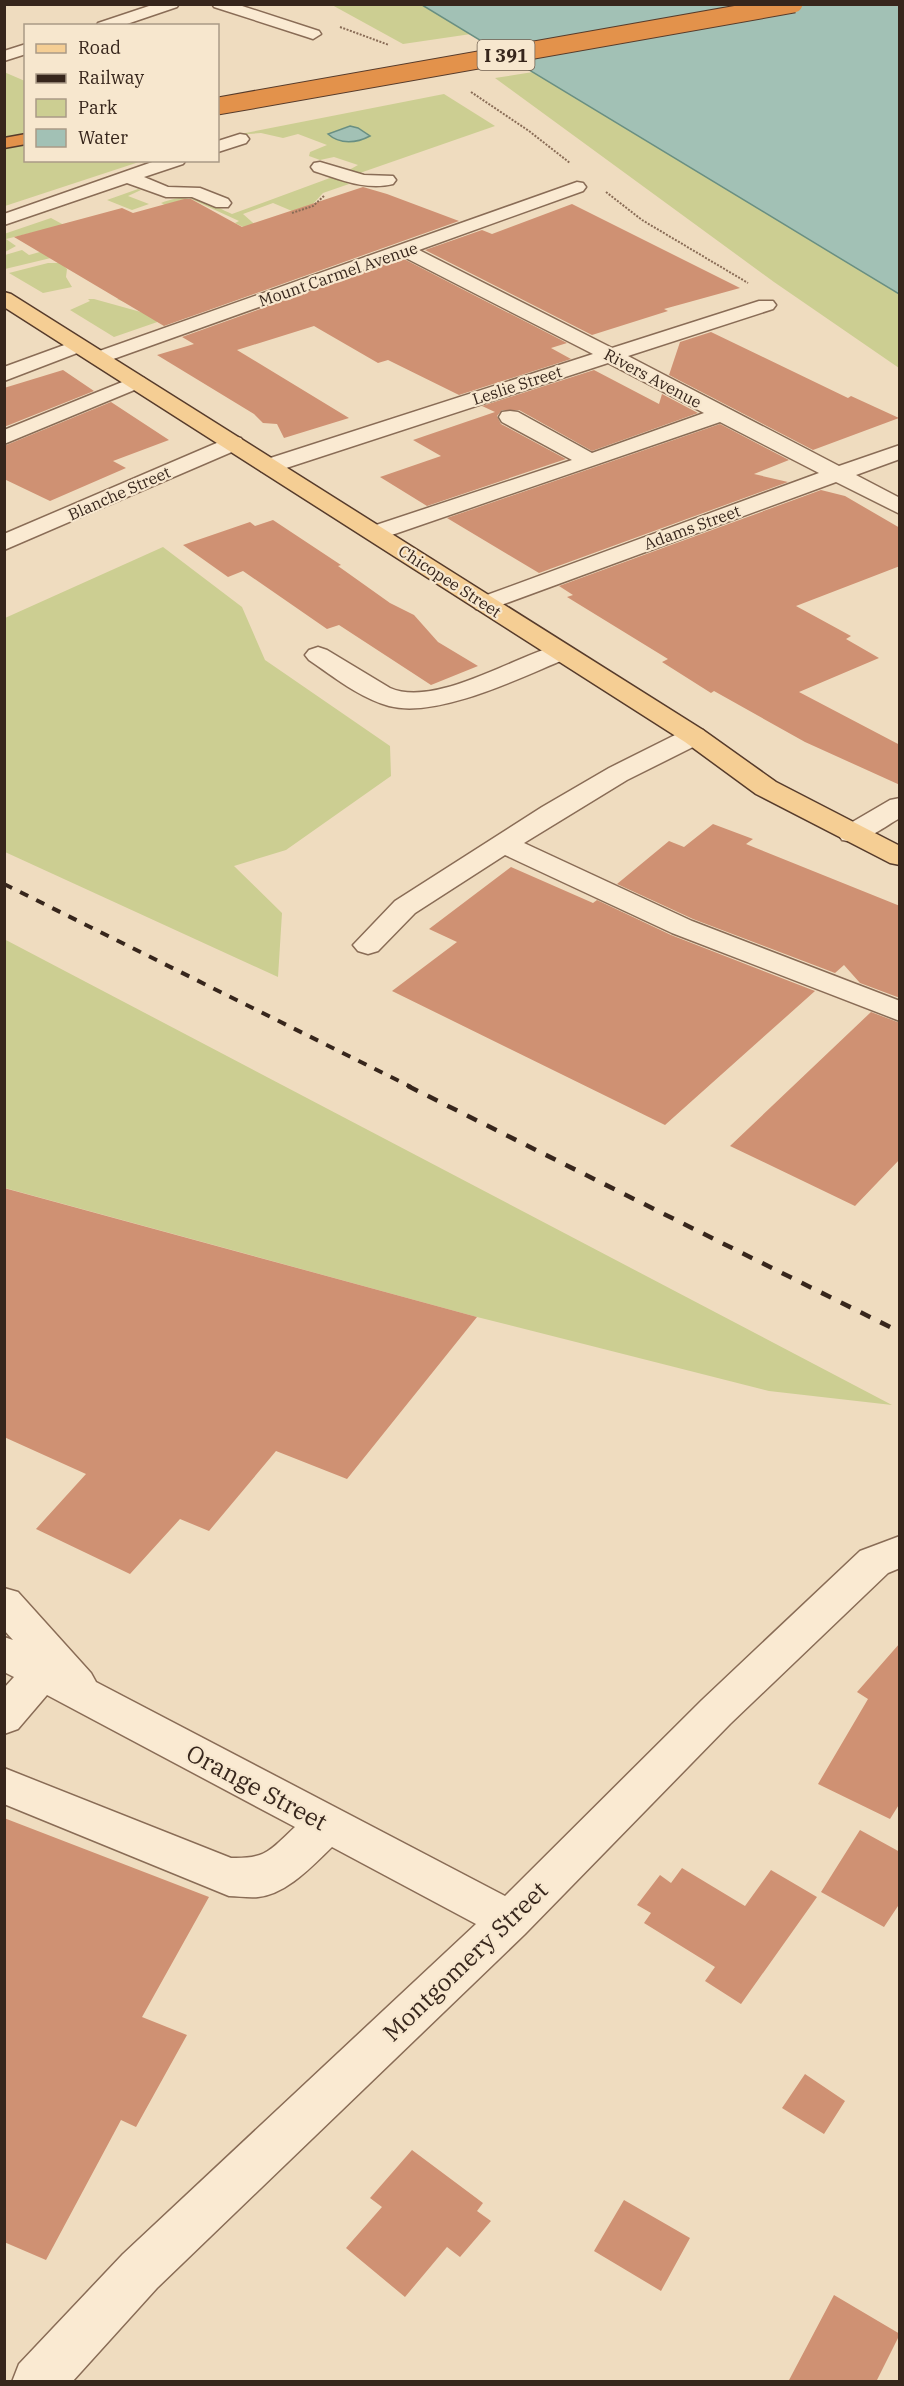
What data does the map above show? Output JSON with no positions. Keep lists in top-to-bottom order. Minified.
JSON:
{"streets":{"highway":["I 391"],"main road":["Chicopee Street"],"street":["Mount Carmel Avenue","Rivers Avenue","Leslie Street","Blanche Street","Adams Street","Orange Street","Montgomery Street"]},"crossings":[["Mount Carmel Avenue","Rivers Avenue"],["Mount Carmel Avenue","Chicopee Street"],["Rivers Avenue","Leslie Street"],["Rivers Avenue","Adams Street"],["Leslie Street","Chicopee Street"],["Blanche Street","Chicopee Street"],["Adams Street","Chicopee Street"],["Orange Street","Montgomery Street"]],"legend":["Road","Railway","Park","Water"]}
